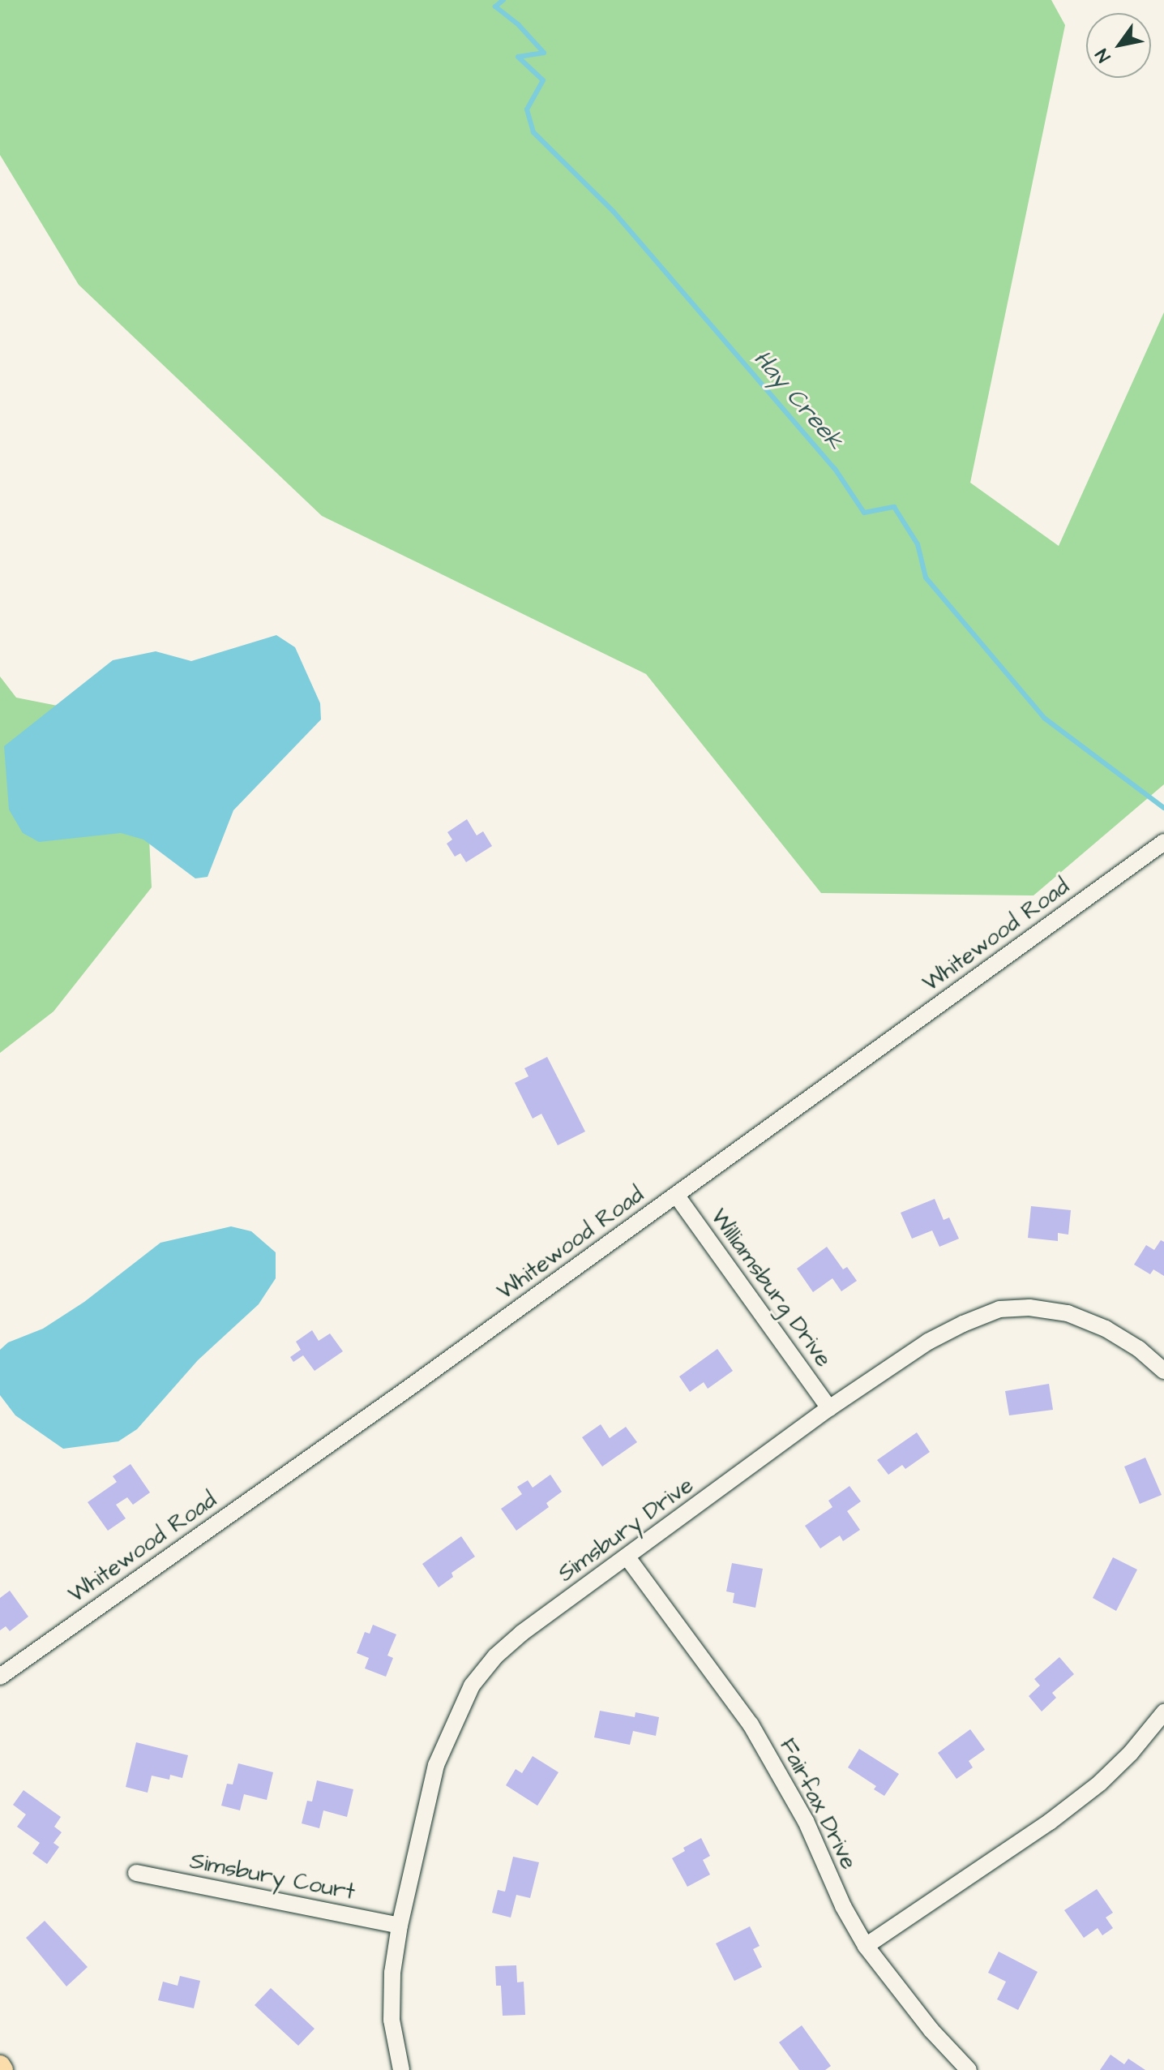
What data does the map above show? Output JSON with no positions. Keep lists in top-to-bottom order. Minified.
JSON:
{"streets":{"street":["Whitewood Road","Williamsburg Drive","Simsbury Drive","Fairfax Drive","Simsbury Court"]},"crossings":[["Whitewood Road","Williamsburg Drive"],["Williamsburg Drive","Simsbury Drive"],["Simsbury Drive","Fairfax Drive"],["Simsbury Drive","Simsbury Court"]],"water":["Hay Creek"],"north":"bottom left"}
